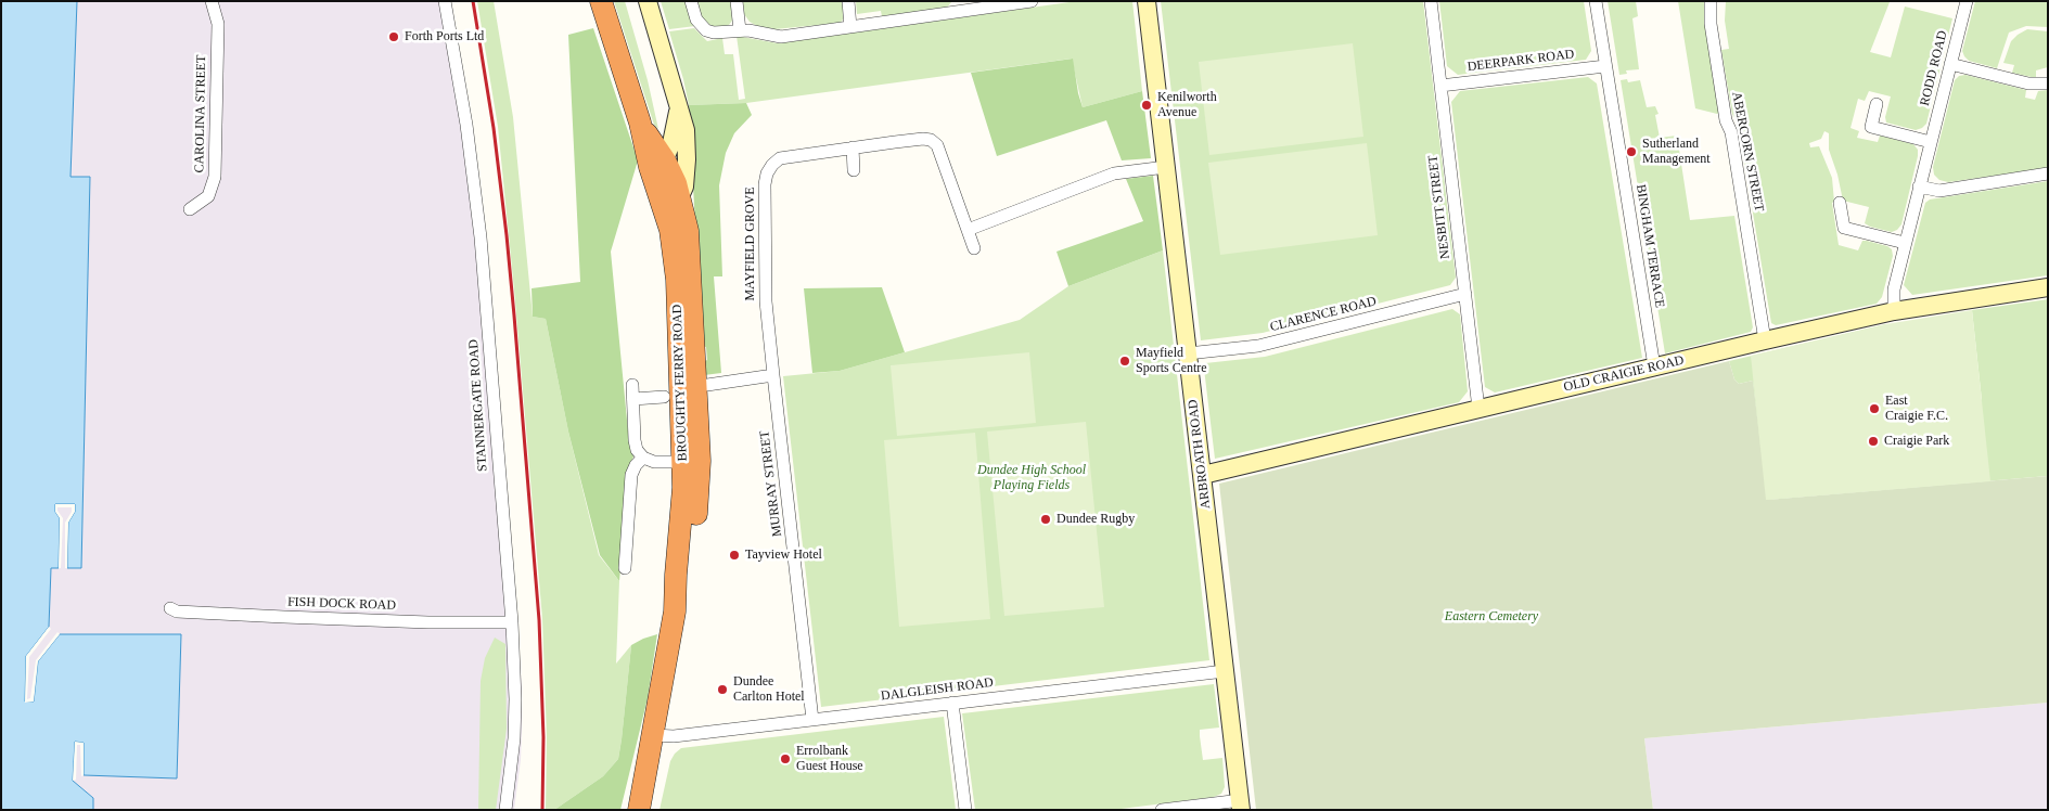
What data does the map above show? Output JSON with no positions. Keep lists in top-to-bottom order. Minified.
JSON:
{"streets":{"highway":["BROUGHTY FERRY ROAD"],"street":["DEERPARK ROAD","RODD ROAD","CAROLINA STREET","ABERCORN STREET","NESBITT STREET","MAYFIELD GROVE","BINGHAM TERRACE","CLARENCE ROAD","OLD CRAIGIE ROAD","STANNERGATE ROAD","ARBROATH ROAD","MURRAY STREET","FISH DOCK ROAD","DALGLEISH ROAD"]},"crossings":[["DEERPARK ROAD","NESBITT STREET"],["DEERPARK ROAD","BINGHAM TERRACE"],["RODD ROAD","OLD CRAIGIE ROAD"],["ABERCORN STREET","OLD CRAIGIE ROAD"],["NESBITT STREET","CLARENCE ROAD"],["NESBITT STREET","OLD CRAIGIE ROAD"],["MAYFIELD GROVE","MURRAY STREET"],["BINGHAM TERRACE","OLD CRAIGIE ROAD"],["CLARENCE ROAD","ARBROATH ROAD"],["OLD CRAIGIE ROAD","ARBROATH ROAD"],["BROUGHTY FERRY ROAD","DALGLEISH ROAD"],["STANNERGATE ROAD","FISH DOCK ROAD"],["ARBROATH ROAD","DALGLEISH ROAD"],["MURRAY STREET","DALGLEISH ROAD"]],"parks":["Dundee High School Playing Fields","Eastern Cemetery"],"places":["Forth Ports Ltd","Kenilworth Avenue","Sutherland Management","Mayfield Sports Centre","East Craigie F.C.","Craigie Park","Dundee Rugby","Tayview Hotel","Dundee Carlton Hotel","Errolbank Guest House"]}
